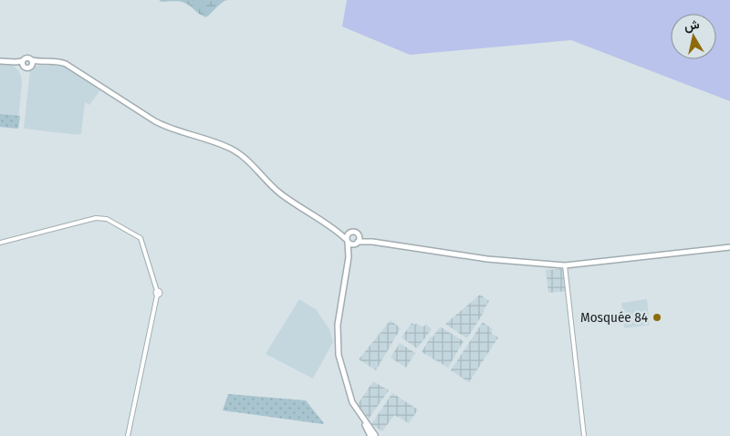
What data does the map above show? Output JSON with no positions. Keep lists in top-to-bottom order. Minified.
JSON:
{"places":["Mosquée 84"],"north":"top"}
